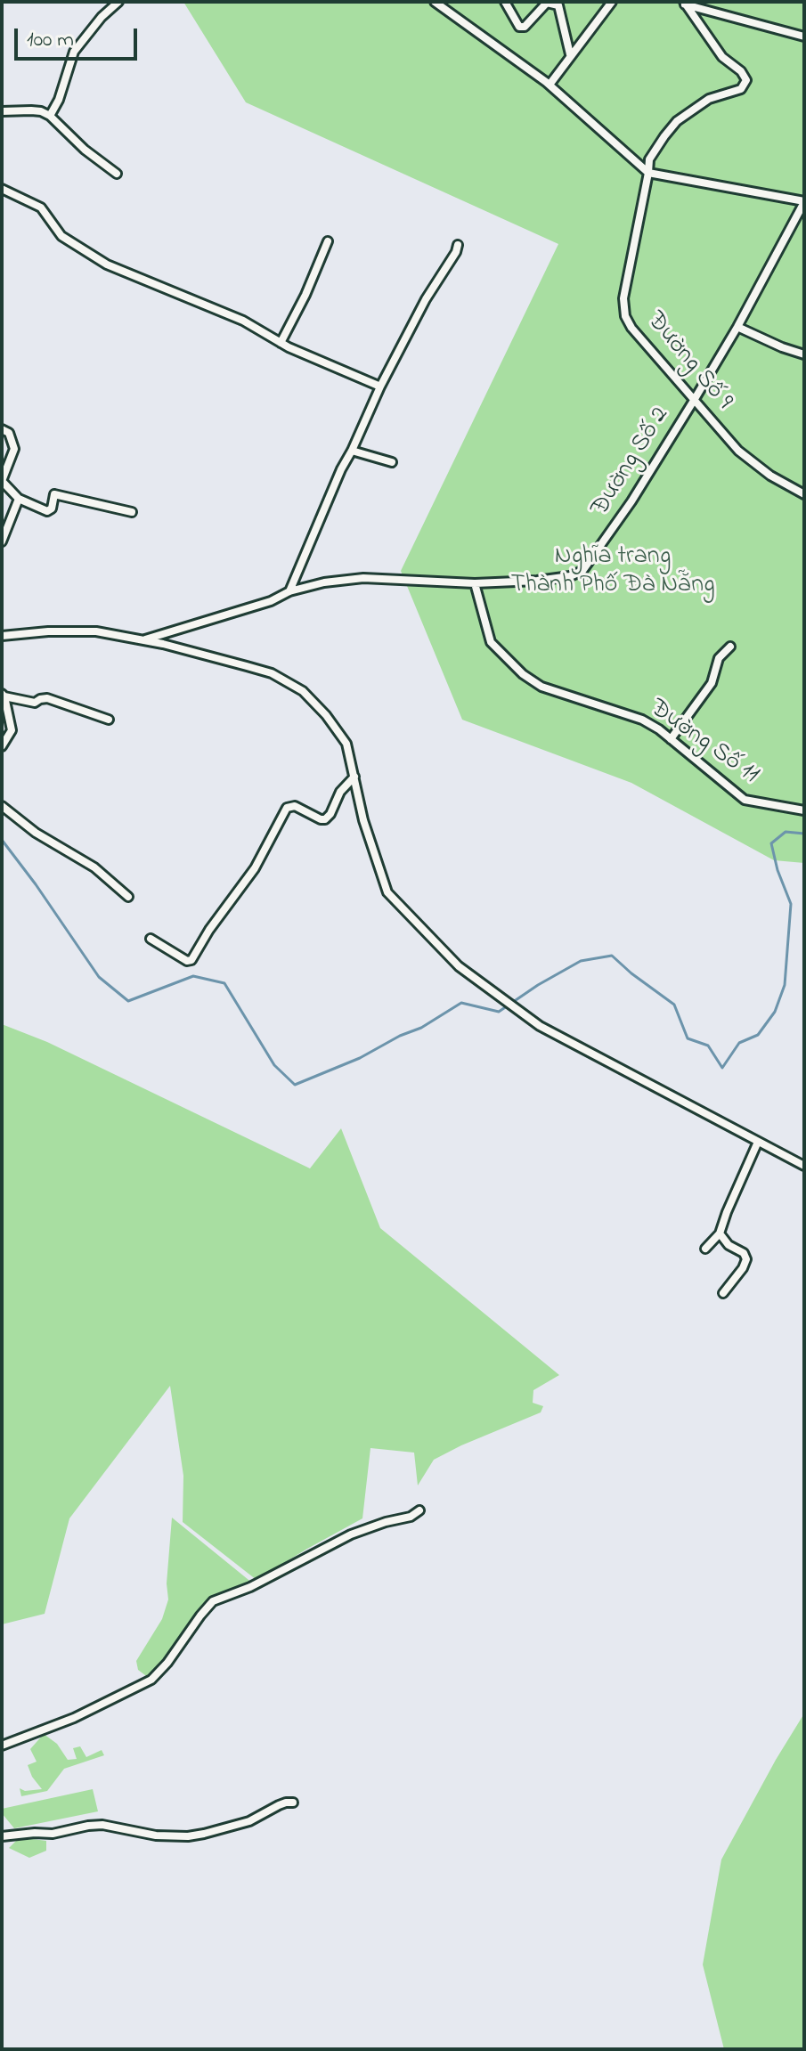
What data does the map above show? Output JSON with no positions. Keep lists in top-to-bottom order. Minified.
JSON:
{"streets":{"street":["Đường Số 9","Đường Số 2","Đường Số 11"]},"crossings":[["Đường Số 9","Đường Số 2"],["Đường Số 2","Đường Số 11"]],"parks":["Nghĩa trang Thành Phố Đà Nẵng"],"scale_bar":"100 m"}
